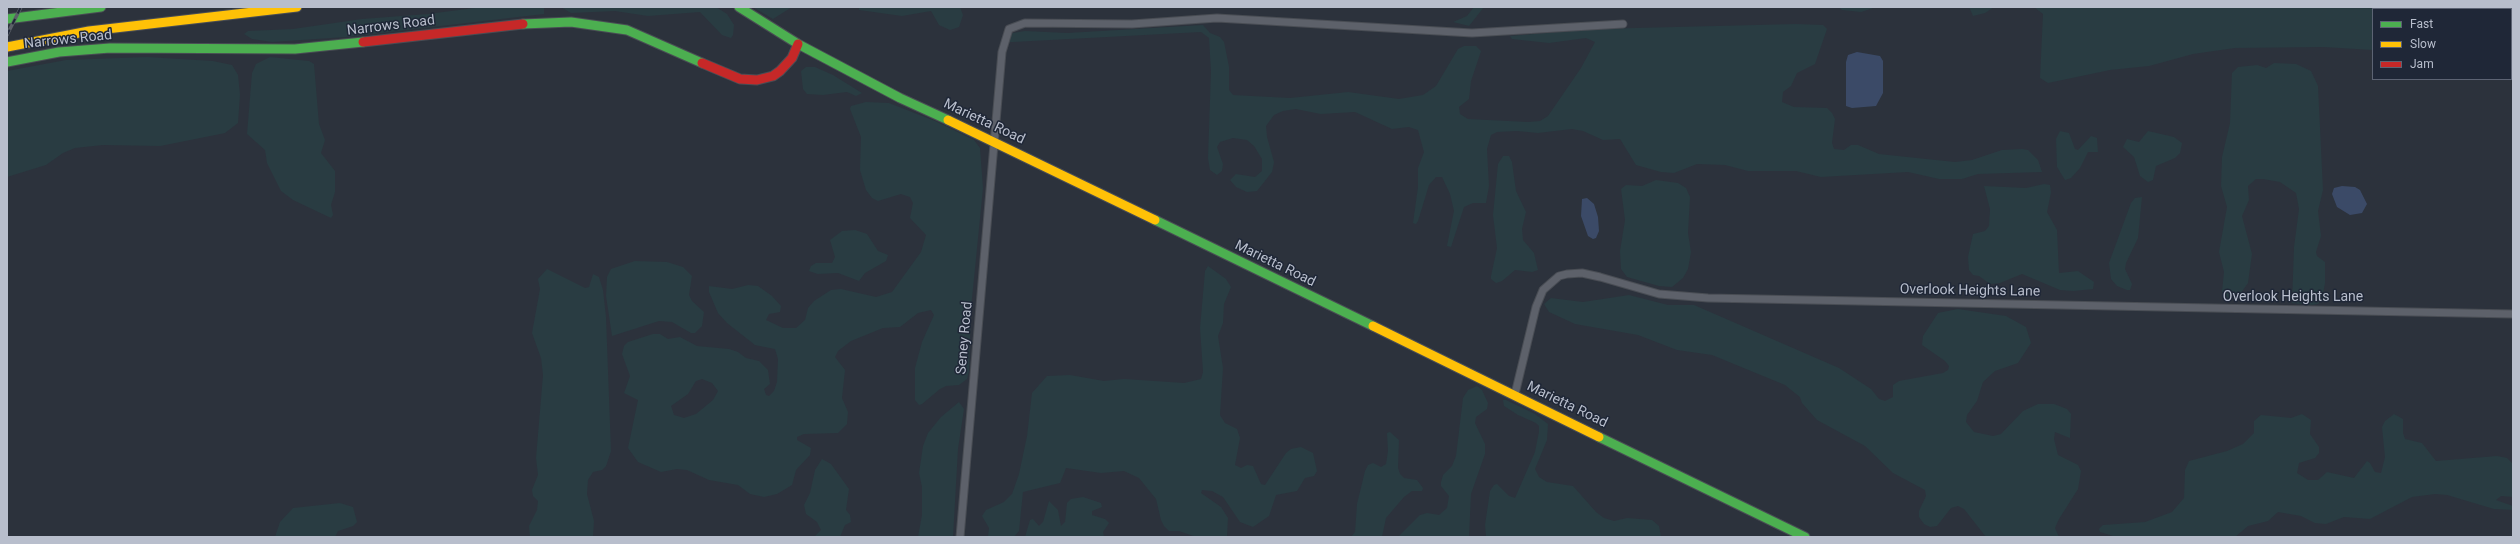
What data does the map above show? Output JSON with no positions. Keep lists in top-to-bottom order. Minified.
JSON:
{"streets":{"main road":["Narrows Road","Marietta Road"],"street":["Overlook Heights Lane","Seney Road"]},"crossings":[["Narrows Road","Marietta Road"],["Marietta Road","Overlook Heights Lane"],["Marietta Road","Seney Road"]],"legend":["Fast","Slow","Jam"]}
